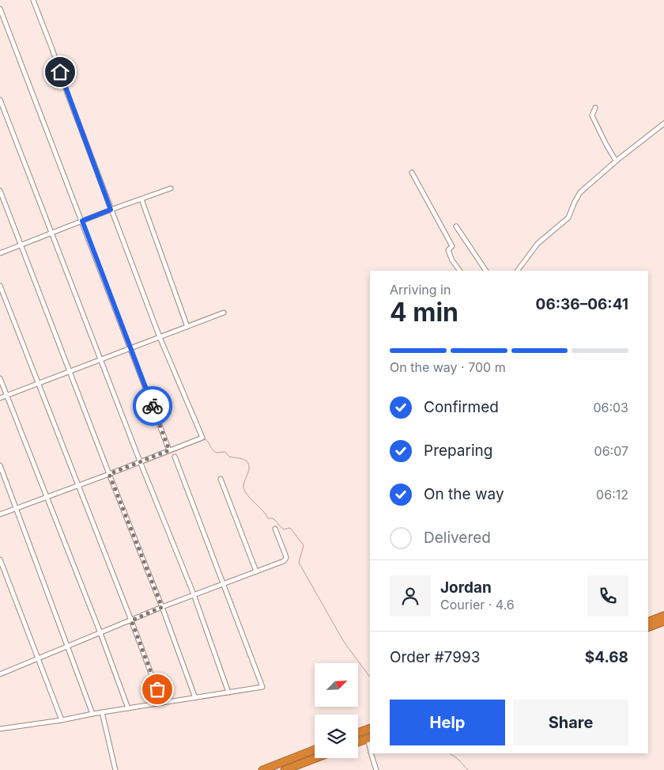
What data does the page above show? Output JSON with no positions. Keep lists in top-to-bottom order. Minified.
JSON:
{"north":"top right","page":{"heading":["4 min","Arriving in","06:36–06:41"],"panel":["Jordan","Courier · 4.6","Order #7993","$4.68"],"bar":"On the way · 700 m","list":[["Confirmed","06:03"],["Preparing","06:07"],["On the way","06:12"],"Delivered"],"buttons":["Help","Share"]}}
